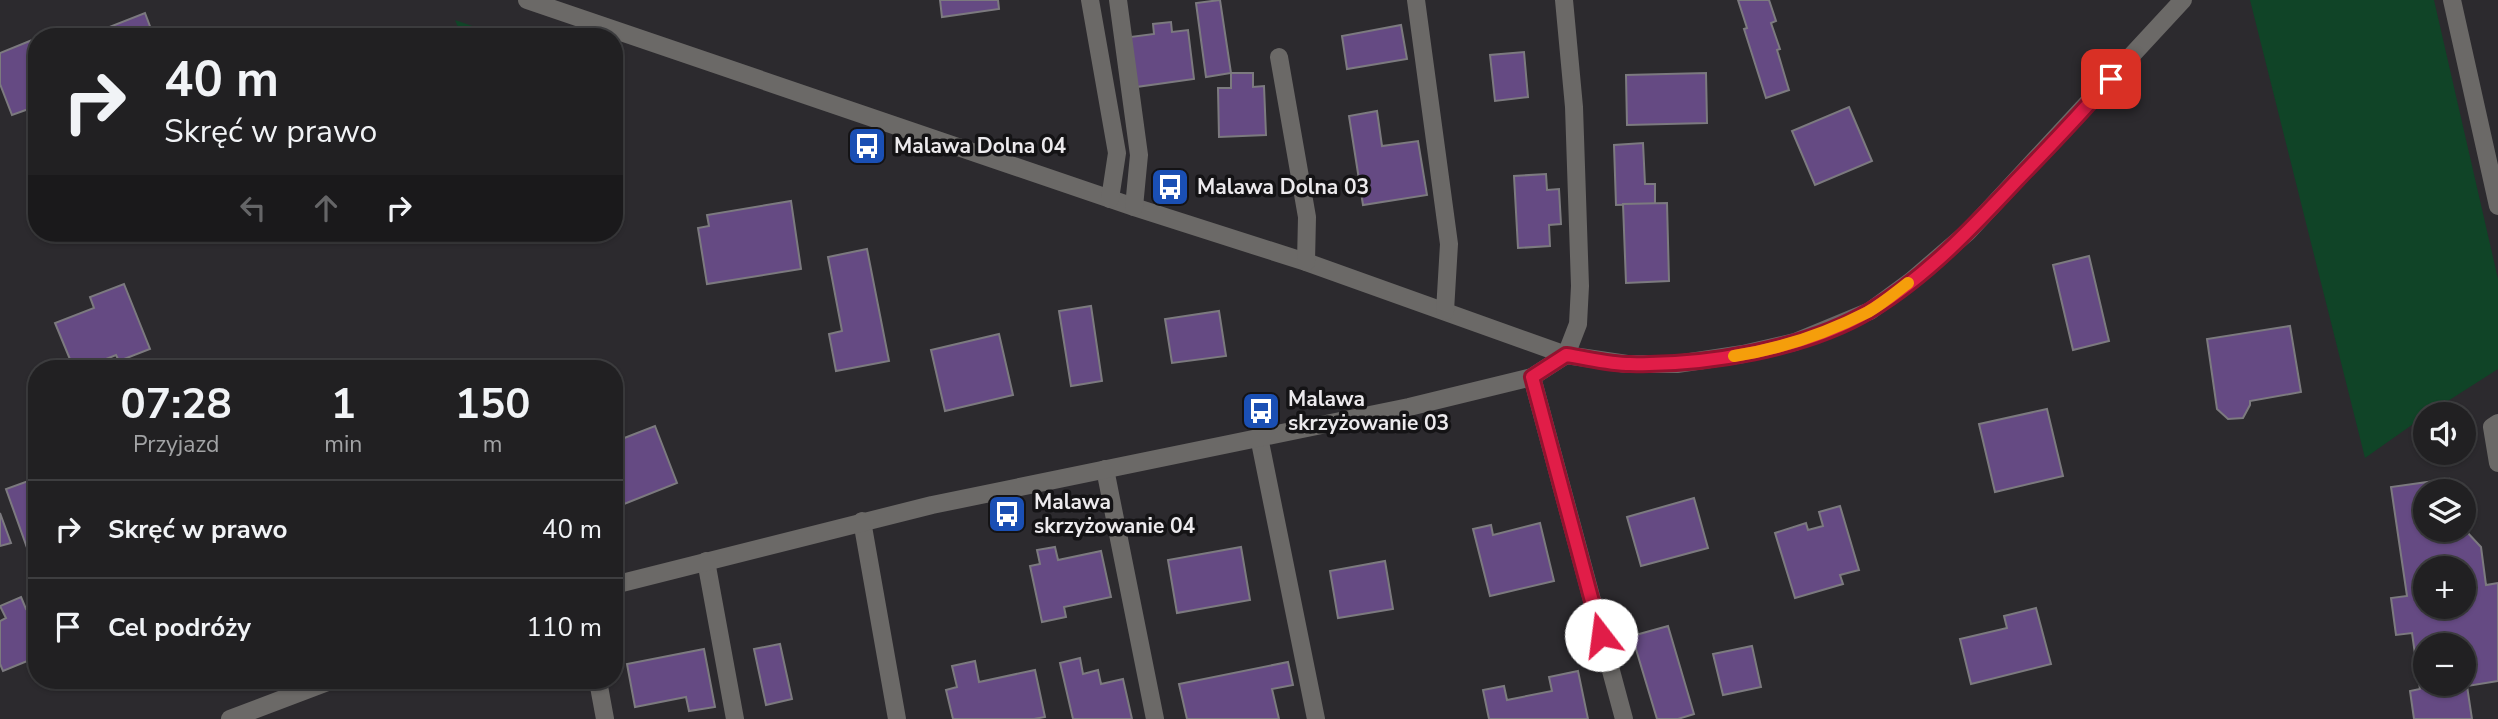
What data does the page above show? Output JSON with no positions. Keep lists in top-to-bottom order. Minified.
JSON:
{"places":{"bus stop":["Malawa Dolna 04","Malawa Dolna 03","Malawa skrzyżowanie 03","Malawa skrzyżowanie 04"]},"page":{"turn":["40 m","Skręć w prawo"],"eta":["07:28","Przyjazd","1","min","150","m"],"map_buttons":["+","−"],"list":[{"name":"Skręć w prawo","value":"40 m"},{"name":"Cel podróży","value":"110 m"}]}}
